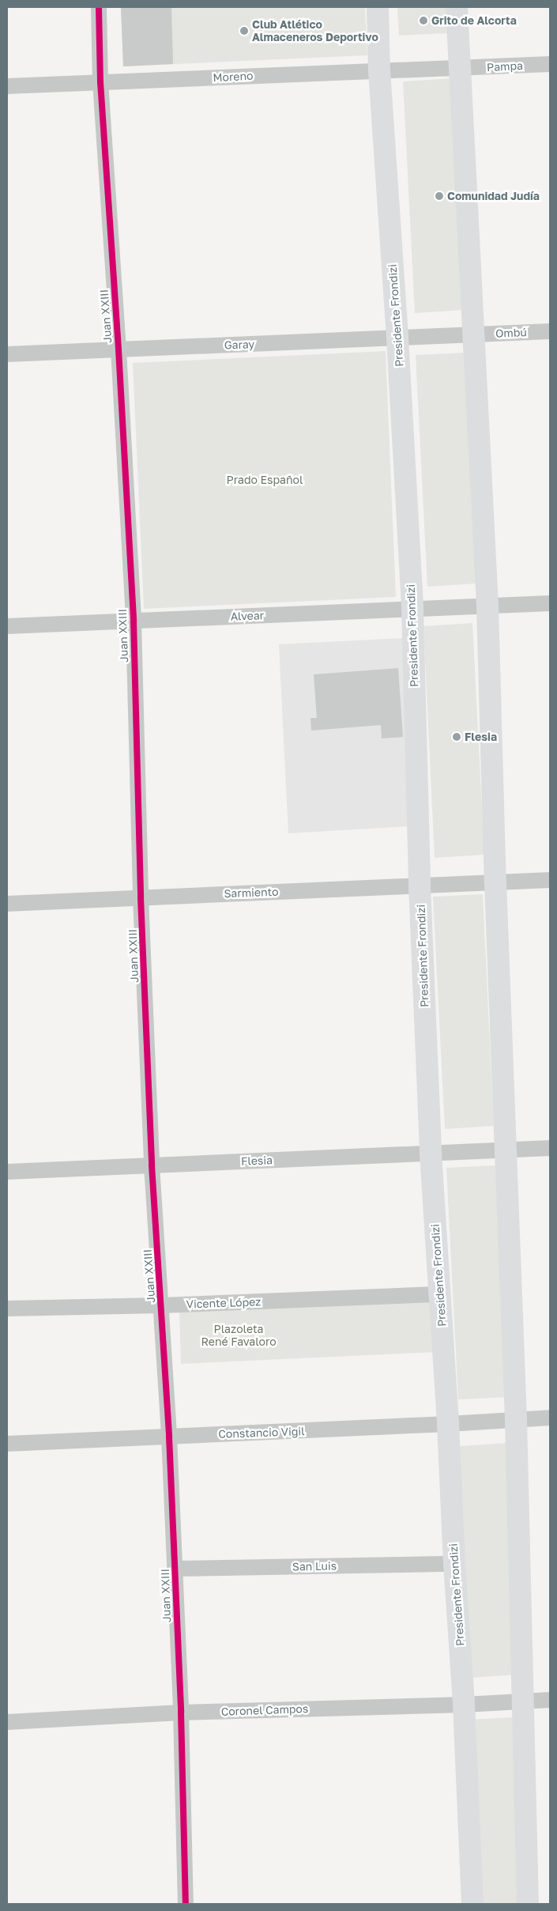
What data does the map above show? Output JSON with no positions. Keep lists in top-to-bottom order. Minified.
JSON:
{"streets":{"main road":["Presidente Frondizi"],"street":["Pampa","Moreno","Juan XXIII","Ombú","Garay","Alvear","Sarmiento","Flesia","Vicente López","Constancio Vigil","San Luis","Coronel Campos"]},"crossings":[["Pampa","Moreno"],["Moreno","Presidente Frondizi"],["Moreno","Juan XXIII"],["Presidente Frondizi","Garay"],["Presidente Frondizi","Alvear"],["Presidente Frondizi","Sarmiento"],["Presidente Frondizi","Flesia"],["Presidente Frondizi","Vicente López"],["Presidente Frondizi","Constancio Vigil"],["Presidente Frondizi","San Luis"],["Presidente Frondizi","Coronel Campos"],["Juan XXIII","Garay"],["Juan XXIII","Alvear"],["Juan XXIII","Sarmiento"],["Juan XXIII","Flesia"],["Juan XXIII","Vicente López"],["Juan XXIII","Constancio Vigil"],["Juan XXIII","San Luis"],["Juan XXIII","Coronel Campos"],["Ombú","Garay"]],"parks":["Prado Español","Plazoleta René Favaloro"],"places":["Grito de Alcorta","Club Atlético Almaceneros Deportivo","Comunidad Judía","Flesia"]}
